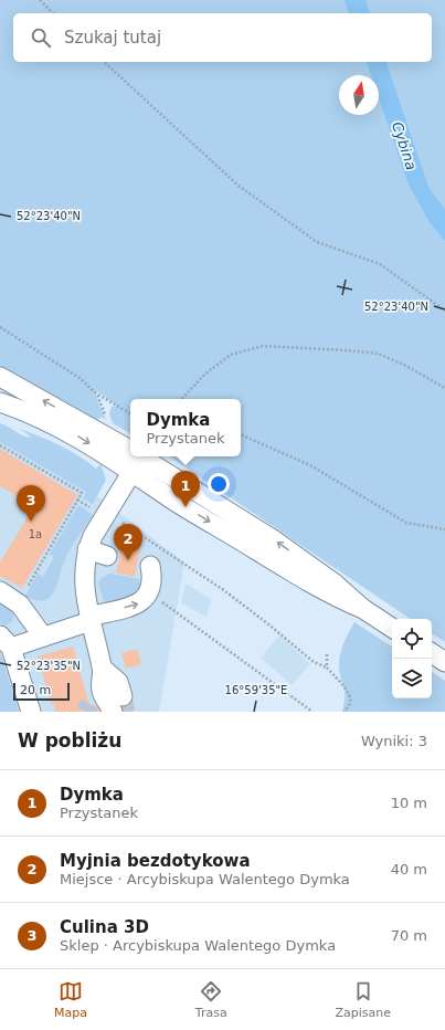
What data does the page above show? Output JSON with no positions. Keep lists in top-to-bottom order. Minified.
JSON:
{"water":["Cybina"],"house_numbers":["1a"],"scale_bar":"20 m","north":"top","page":{"search":"Szukaj tutaj","popup":["Dymka","Przystanek"],"pins":["1","3","2"],"scale":"20 m","heading":["W pobliżu","Wyniki: 3"],"list":[{"mark":"1","name":"Dymka","note":"Przystanek","value":"10 m"},{"mark":"2","name":"Myjnia bezdotykowa","note":"Miejsce · Arcybiskupa Walentego Dymka","value":"40 m"},{"mark":"3","name":"Culina 3D","note":"Sklep · Arcybiskupa Walentego Dymka","value":"70 m"}],"nav":["Mapa","Trasa","Zapisane"]},"coordinates":["52°23'40\"N","52°23'35\"N","16°59'35\"E"]}
